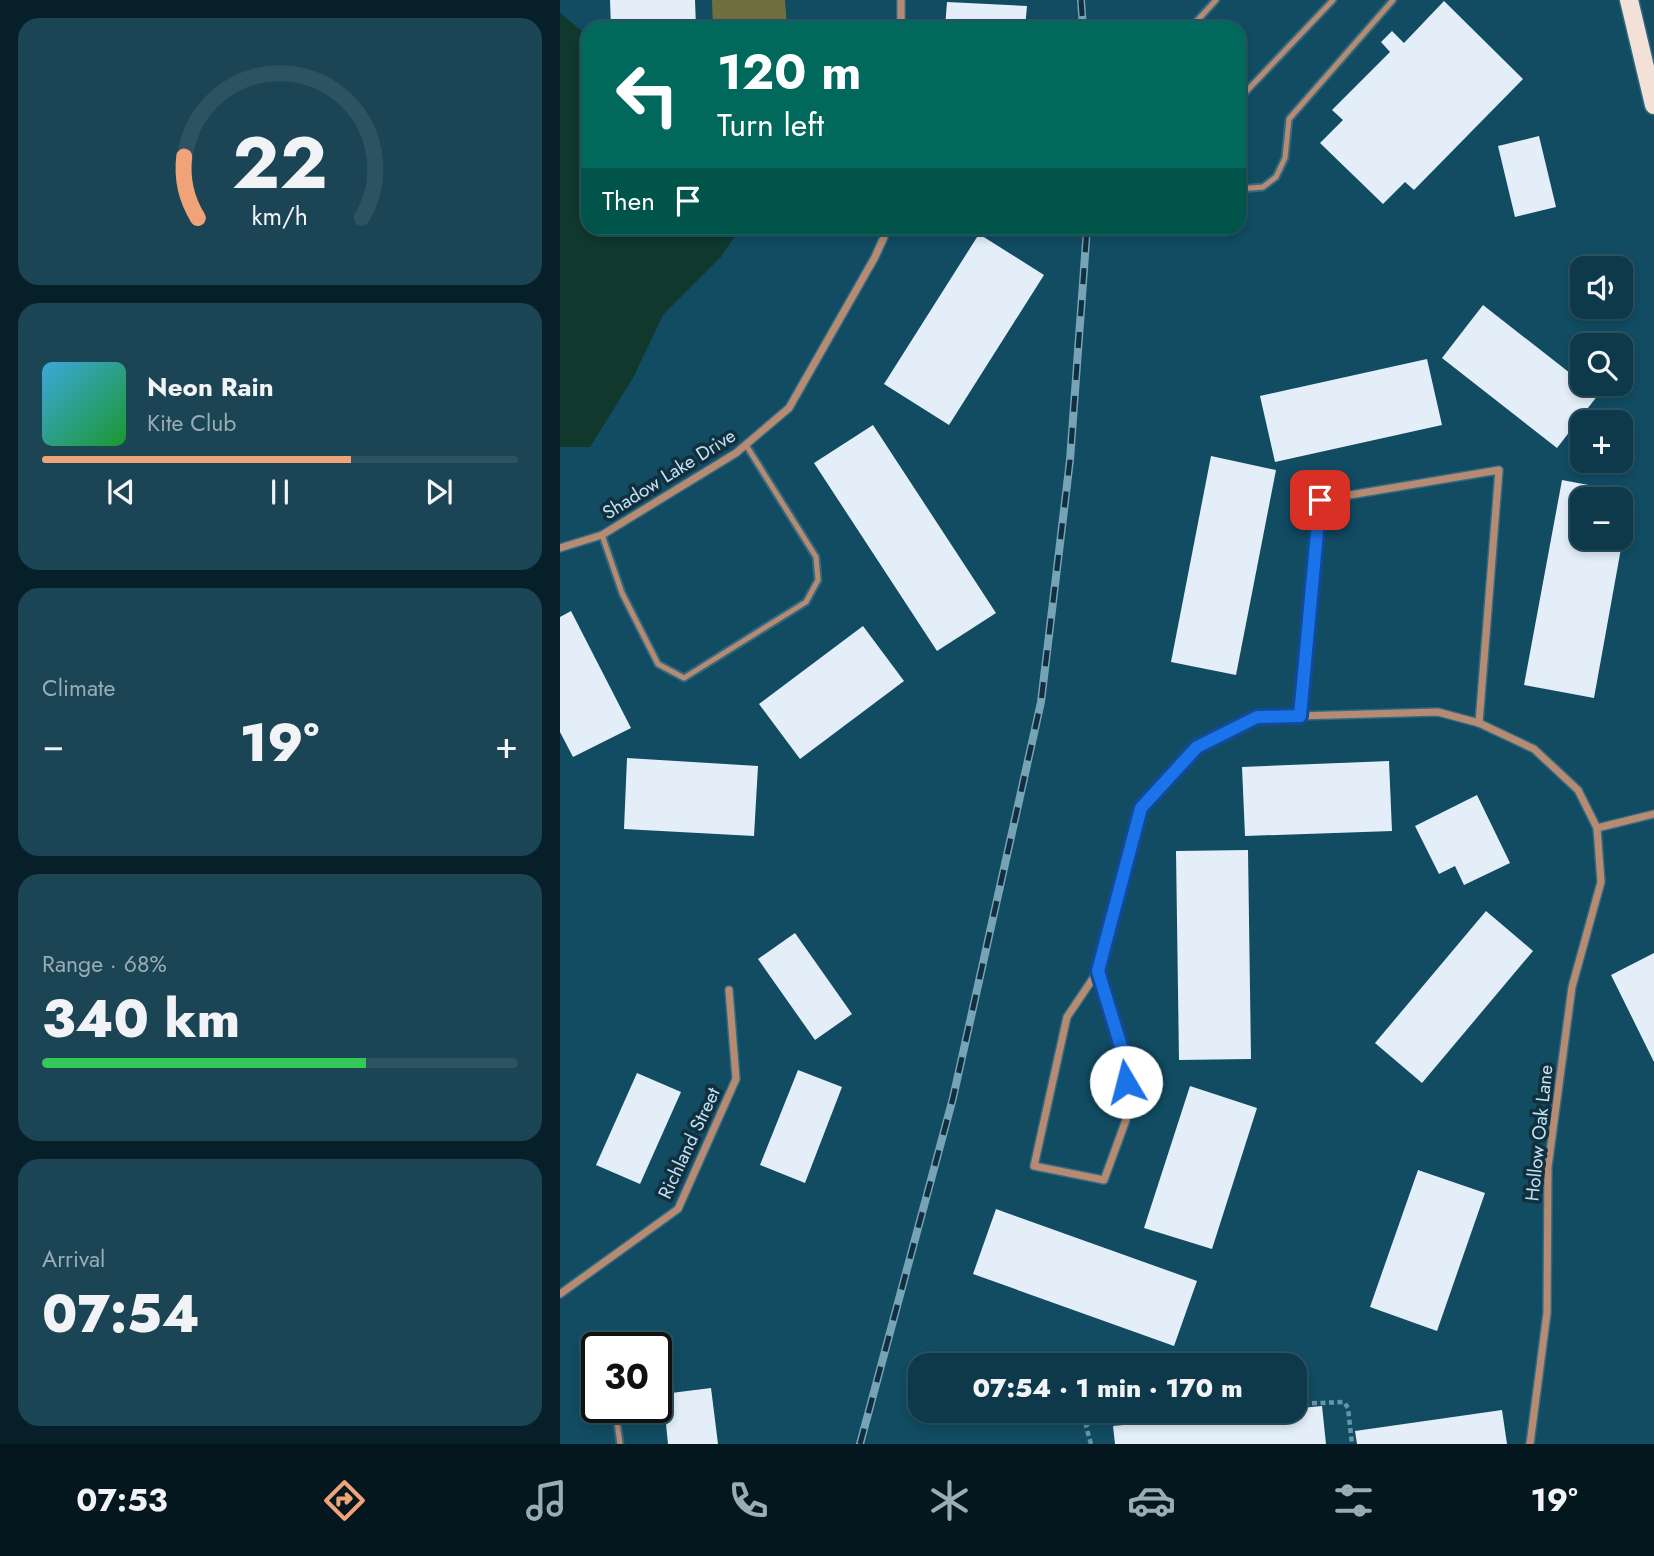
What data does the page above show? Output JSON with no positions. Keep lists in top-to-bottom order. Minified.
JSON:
{"streets":{"street":["Shadow Lake Drive","Hollow Oak Lane","Richland Street"]},"page":{"turn":["120 m","Turn left"],"then":"Then","map_buttons":["+","−"],"song":["Neon Rain","Kite Club"],"tile":["Climate",["Range · 68%","340 km"],["Arrival","07:54"]],"heat":["−","19°","+"],"limit":"30","trip":"07:54 · 1 min · 170 m","tabs":["07:53","19°"],"gauge":["22","km/h"]}}
